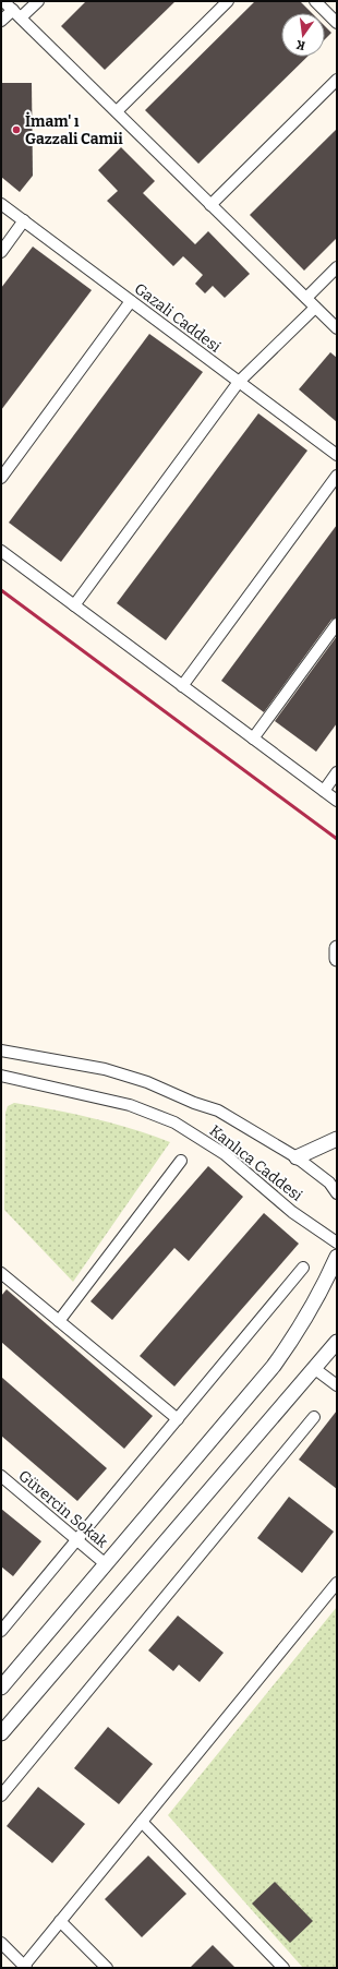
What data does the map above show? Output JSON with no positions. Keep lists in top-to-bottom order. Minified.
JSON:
{"streets":{"street":["Gazali Caddesi","Kanlıca Caddesi","Güvercin Sokak"]},"places":["İmam' ı Gazzali Camii"],"north":"bottom"}
